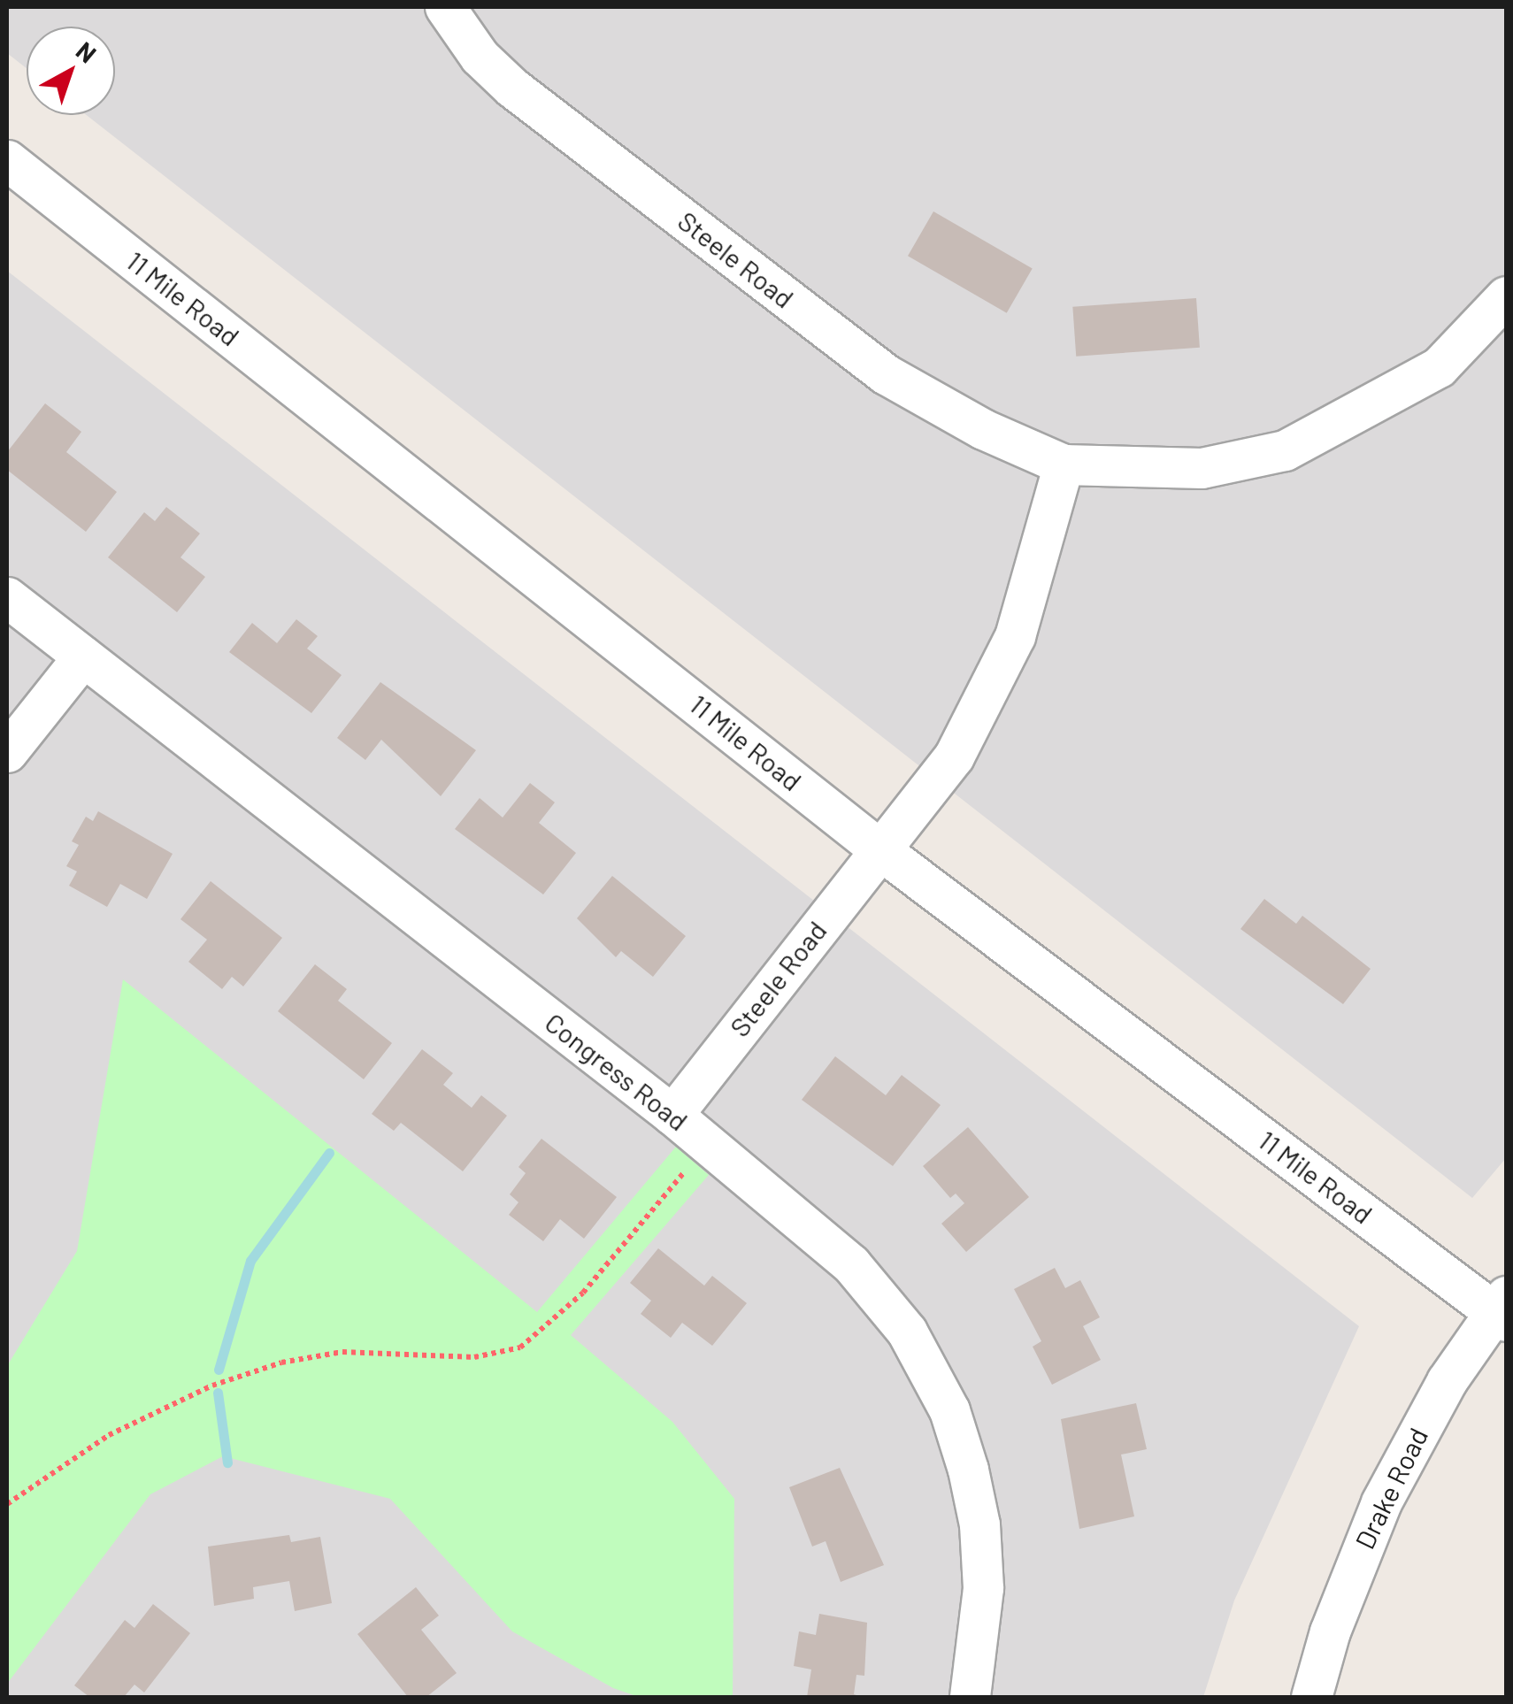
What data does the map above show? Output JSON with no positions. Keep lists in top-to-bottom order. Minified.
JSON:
{"streets":{"street":["Steele Road","11 Mile Road","Congress Road","Drake Road"]},"crossings":[["Steele Road","11 Mile Road"],["Steele Road","Congress Road"],["11 Mile Road","Drake Road"]],"north":"top right"}
